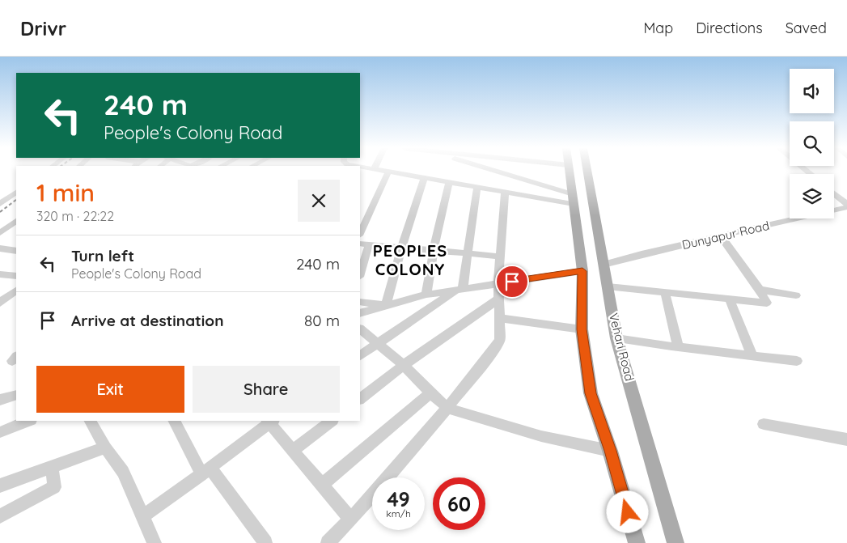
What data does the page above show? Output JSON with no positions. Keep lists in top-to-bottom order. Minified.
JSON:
{"streets":{"main road":["Vehari Road"],"street":["Dunyapur Road"]},"crossings":[["Dunyapur Road","Vehari Road"]],"districts":["PEOPLES COLONY"],"page":{"header":"Drivr","nav":["Map","Directions","Saved"],"turn":["240 m","People's Colony Road"],"heading":["1 min","320 m · 22:22"],"list":[{"name":"Turn left","note":"People's Colony Road","value":"240 m"},{"name":"Arrive at destination","value":"80 m"}],"buttons":["Exit","Share"],"speed":"49 km/h","limit":"60"}}
